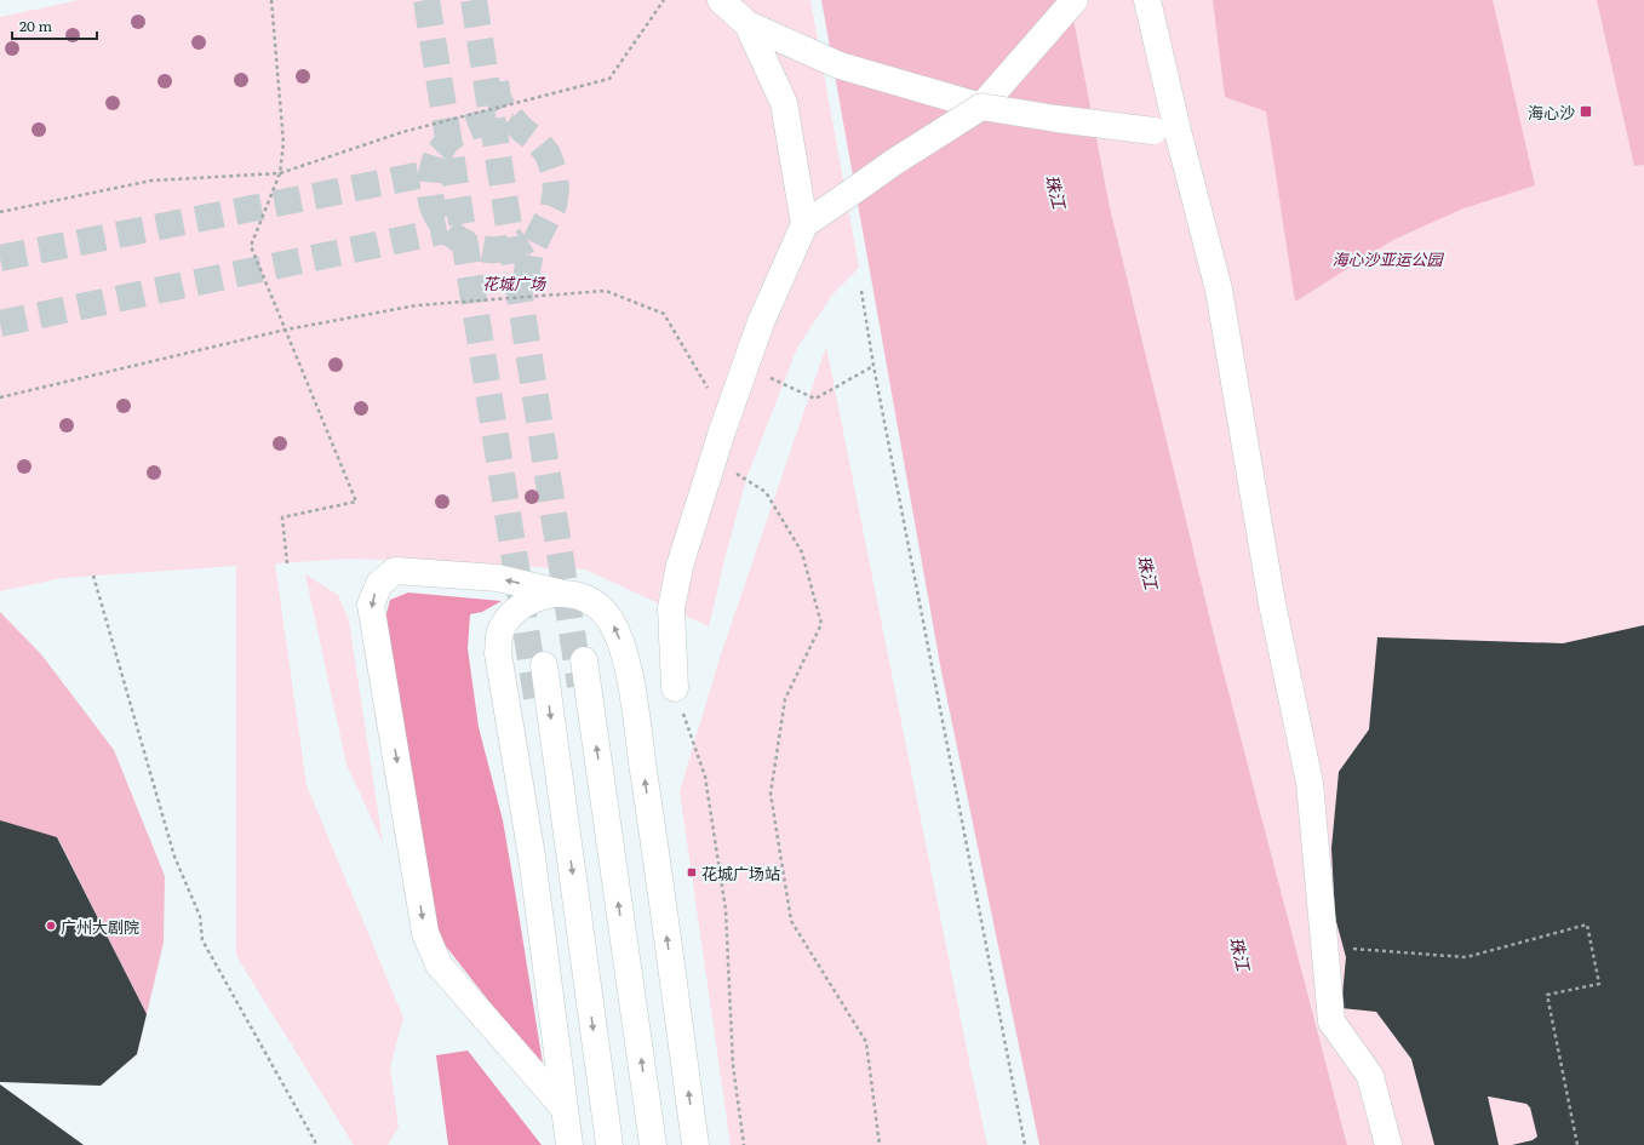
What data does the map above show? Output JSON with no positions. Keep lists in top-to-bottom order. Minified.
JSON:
{"water":["珠江"],"parks":["海心沙亚运公园","花城广场"],"places":{"transit":["海心沙","花城广场站"],"other":["广州大剧院"]},"scale_bar":"20 m"}
